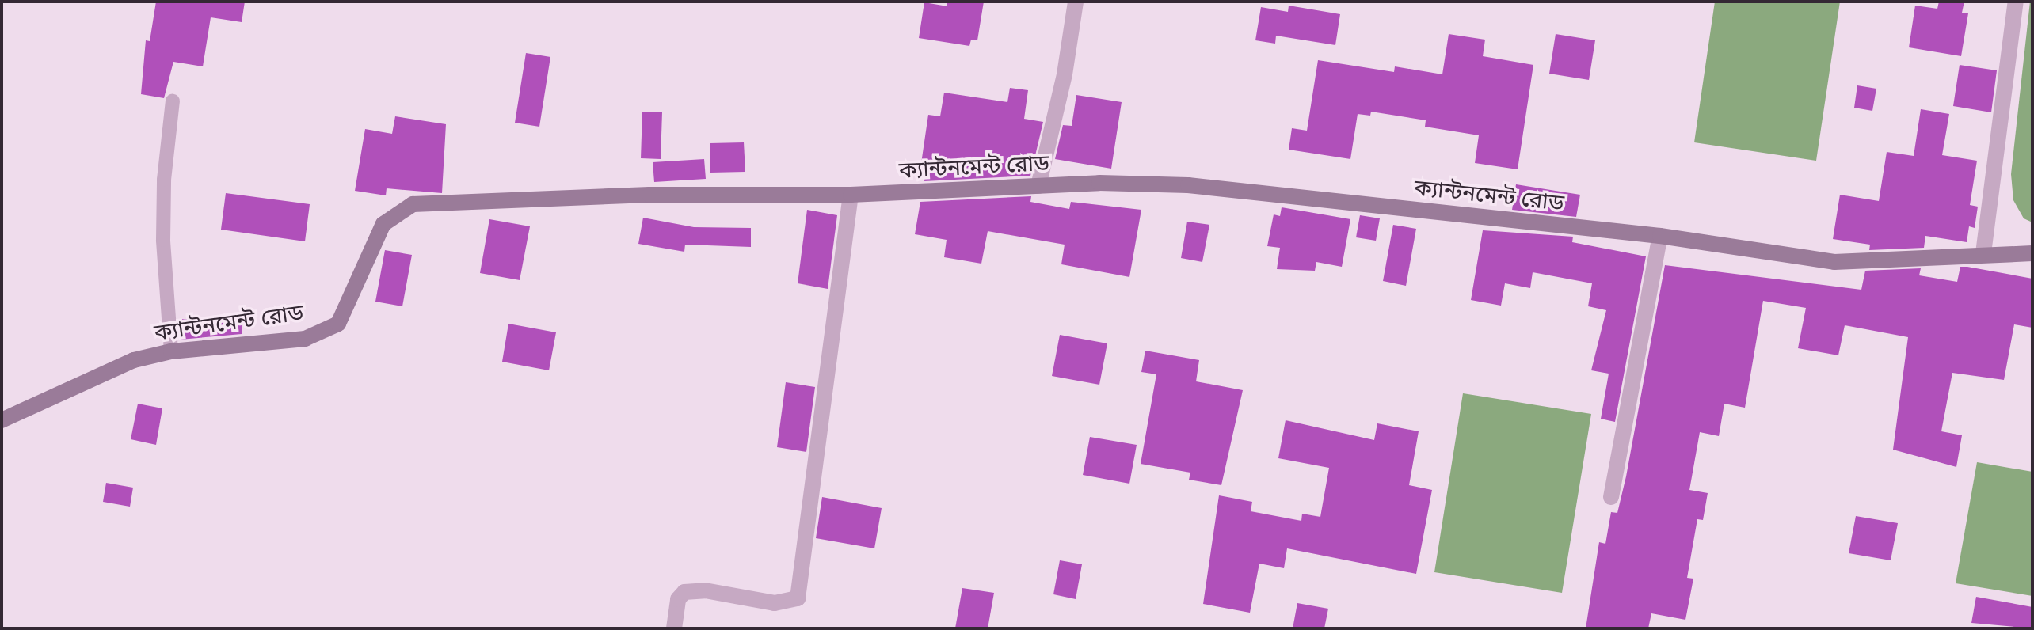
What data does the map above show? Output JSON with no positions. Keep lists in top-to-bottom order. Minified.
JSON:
{"streets":{"main road":["ক্যান্টনমেন্ট রোড"]}}
